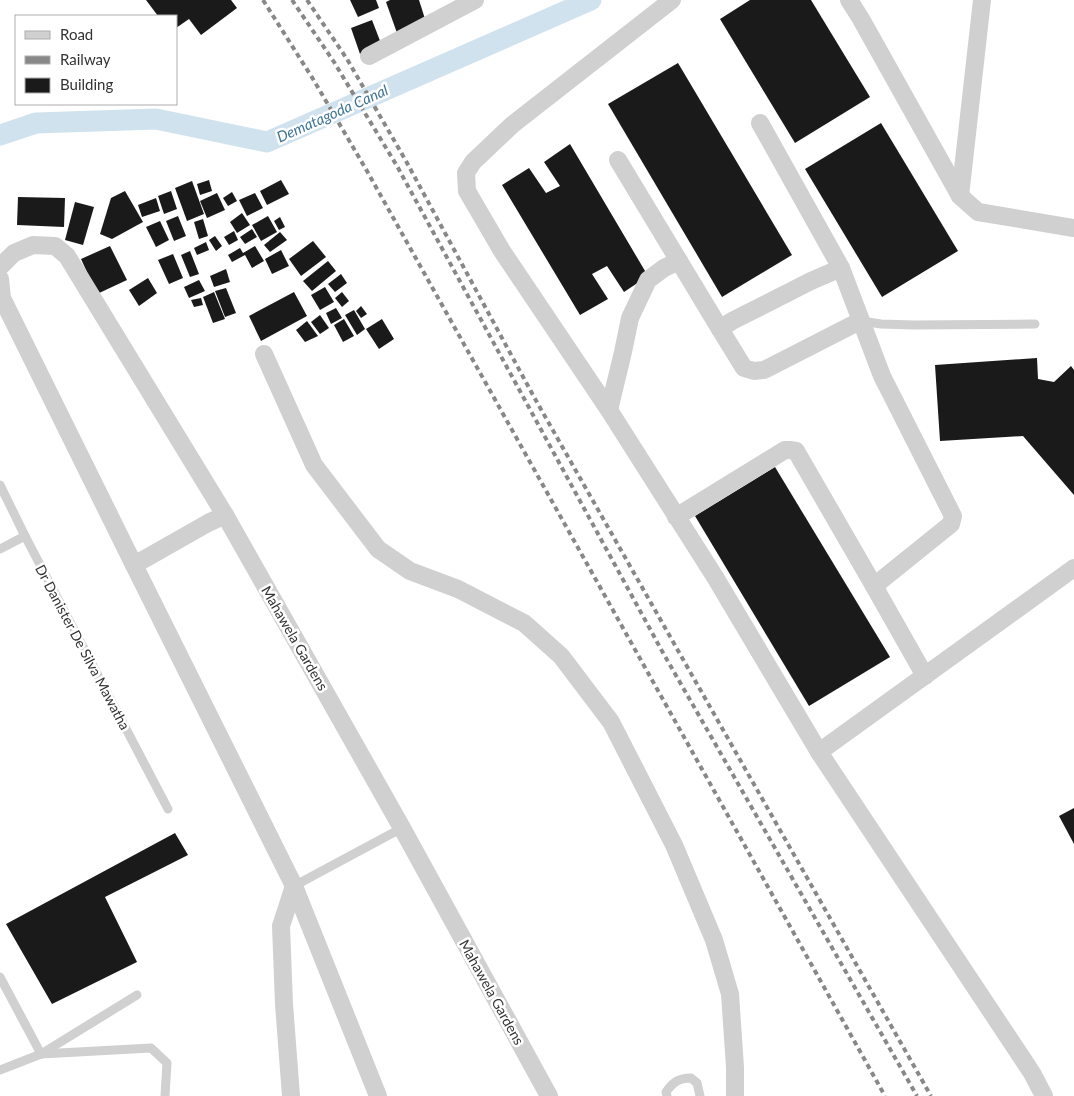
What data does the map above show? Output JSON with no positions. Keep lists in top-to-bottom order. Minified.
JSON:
{"streets":{"street":["Mahawela Gardens"],"lane":["Dr Danister De Silva Mawatha"]},"water":["Dematagoda Canal"],"legend":["Road","Railway","Building"]}
